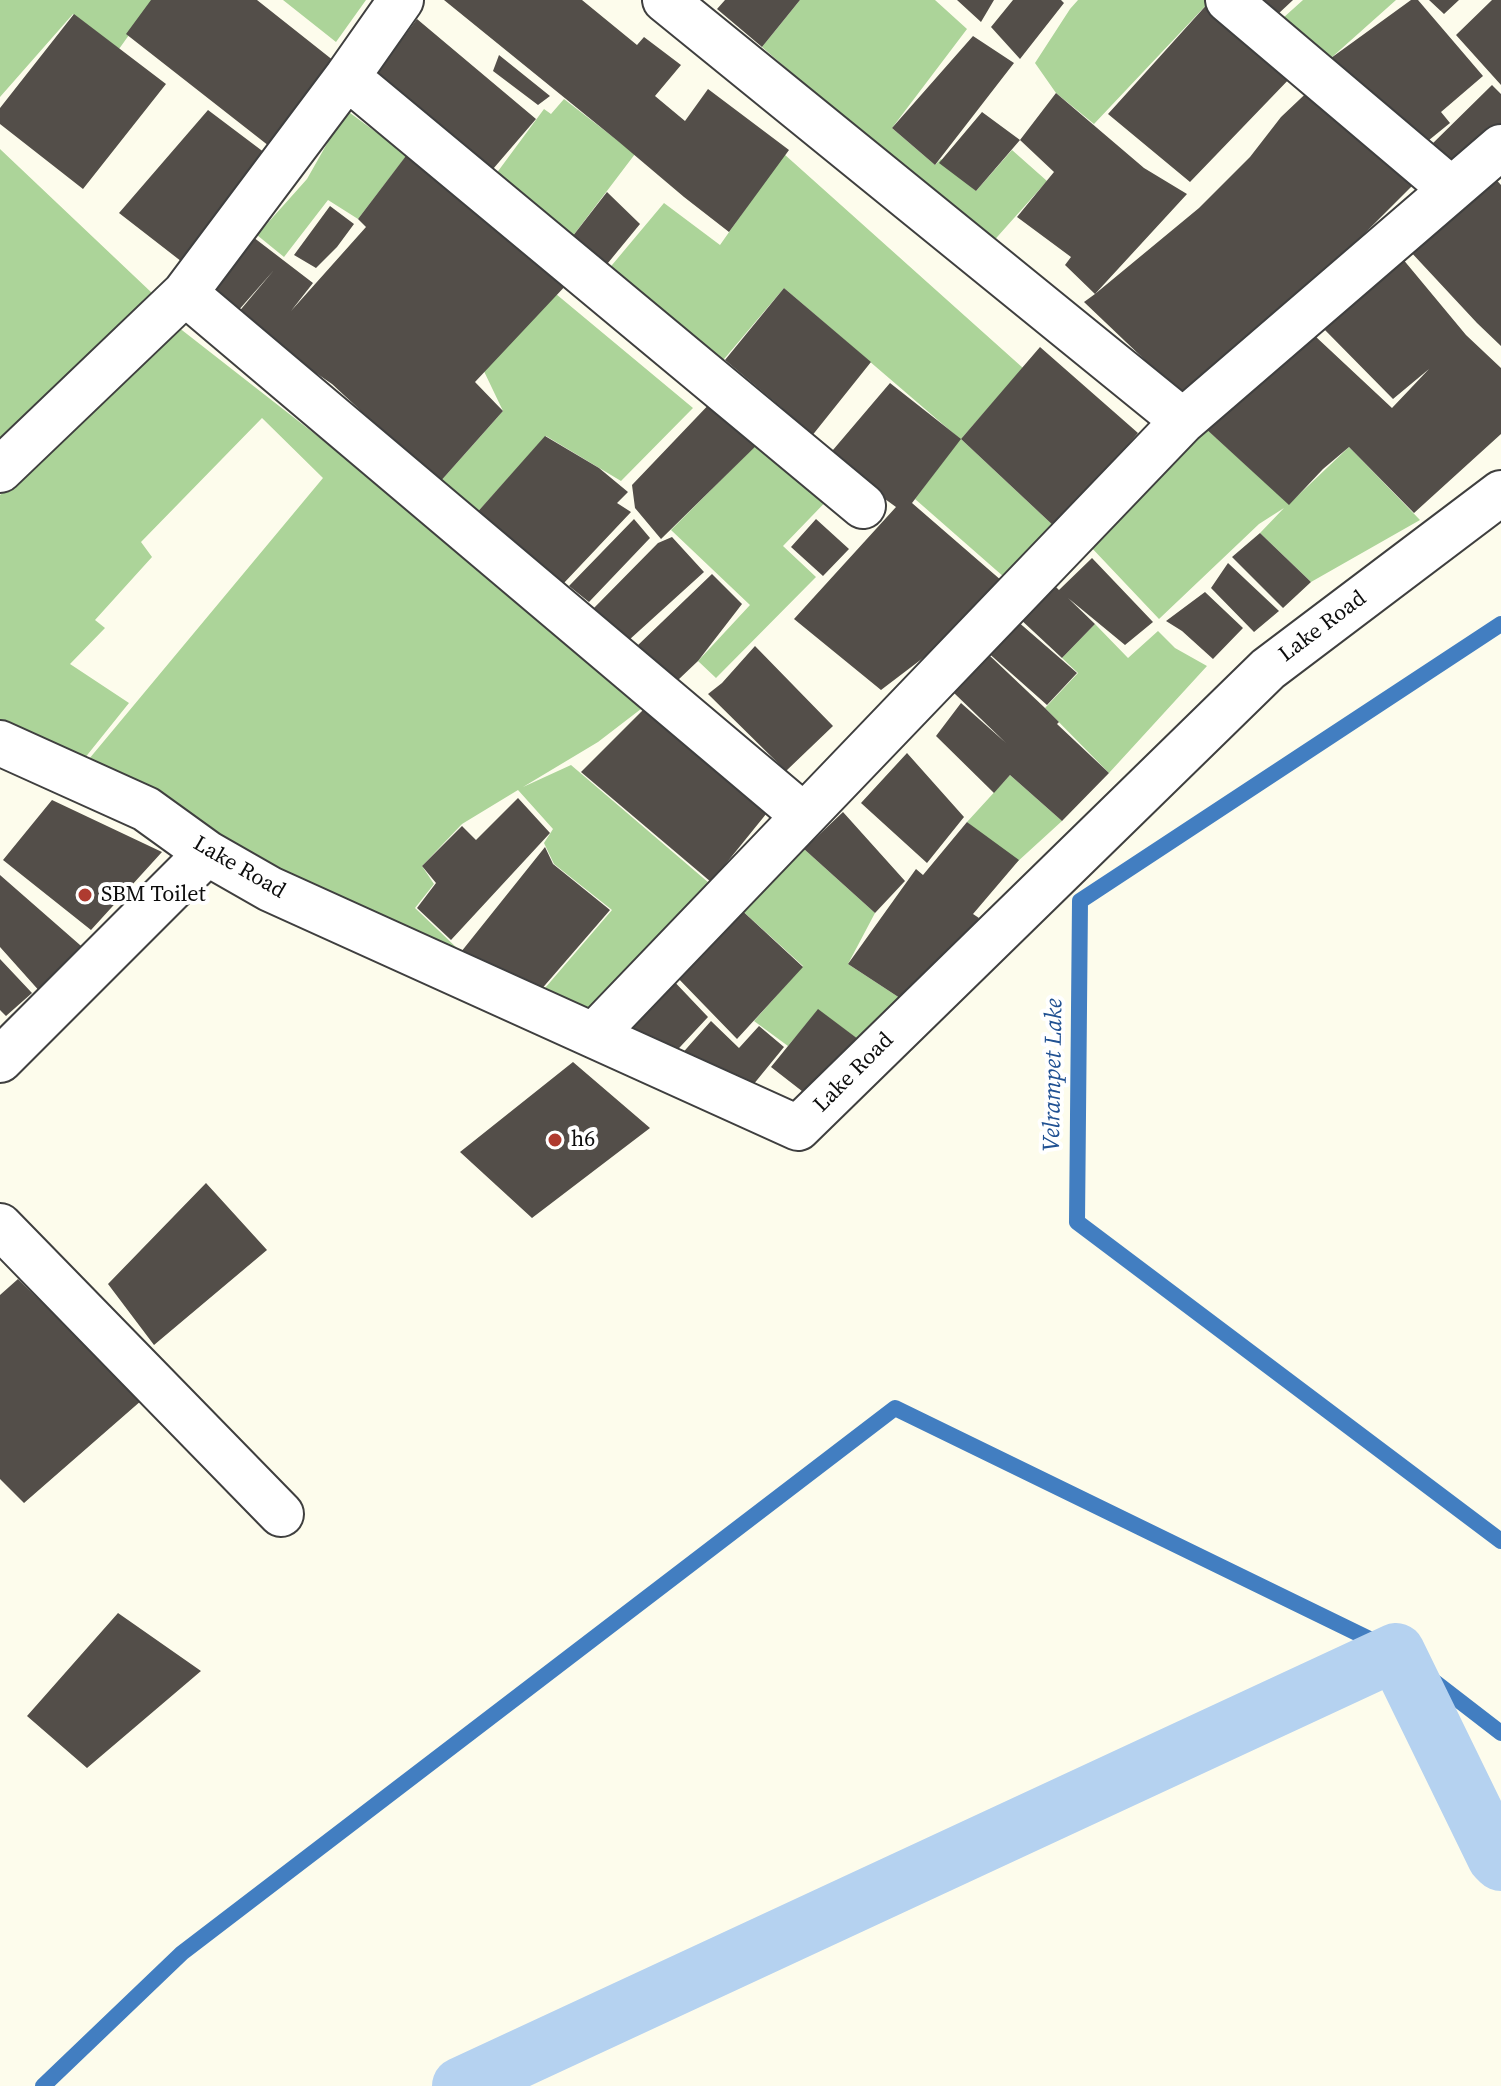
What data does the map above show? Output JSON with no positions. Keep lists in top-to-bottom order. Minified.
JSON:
{"streets":{"street":["Lake Road"]},"water":["Velrampet Lake"],"places":["SBM Toilet","h6"]}
